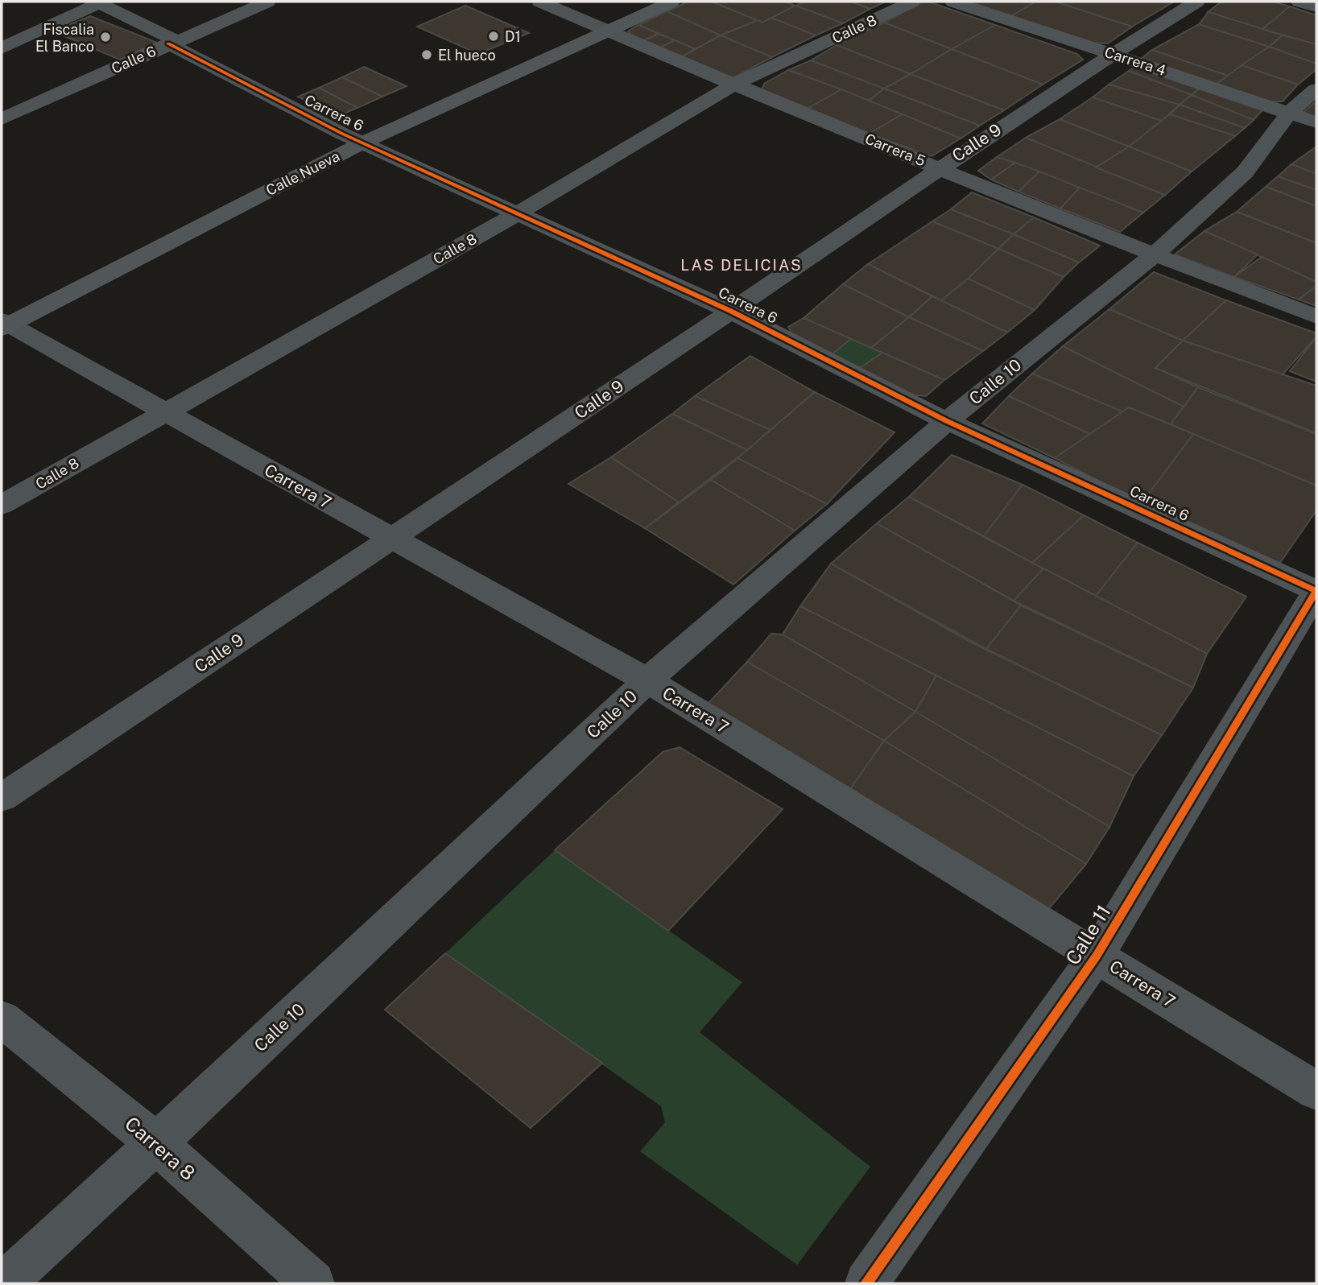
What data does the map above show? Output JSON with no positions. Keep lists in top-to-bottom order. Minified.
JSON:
{"streets":{"main road":["Calle Nueva"],"street":["Calle 8","Calle 6","Carrera 4","Carrera 6","Calle 9","Carrera 5","Calle 10","Carrera 7","Calle 11","Carrera 8"]},"crossings":[["Calle 8","Carrera 6"],["Calle 8","Carrera 5"],["Calle 8","Carrera 7"],["Calle 6","Carrera 6"],["Carrera 4","Calle 9"],["Carrera 4","Calle 10"],["Carrera 6","Calle 9"],["Carrera 6","Calle Nueva"],["Carrera 6","Calle 10"],["Carrera 6","Calle 11"],["Calle 9","Carrera 5"],["Calle 9","Carrera 7"],["Carrera 5","Calle Nueva"],["Carrera 5","Calle 10"],["Calle Nueva","Carrera 7"],["Calle 10","Carrera 7"],["Calle 10","Carrera 8"],["Carrera 7","Calle 11"]],"districts":["LAS DELICIAS"],"places":["D1","Fiscalia El Banco","El hueco"]}
